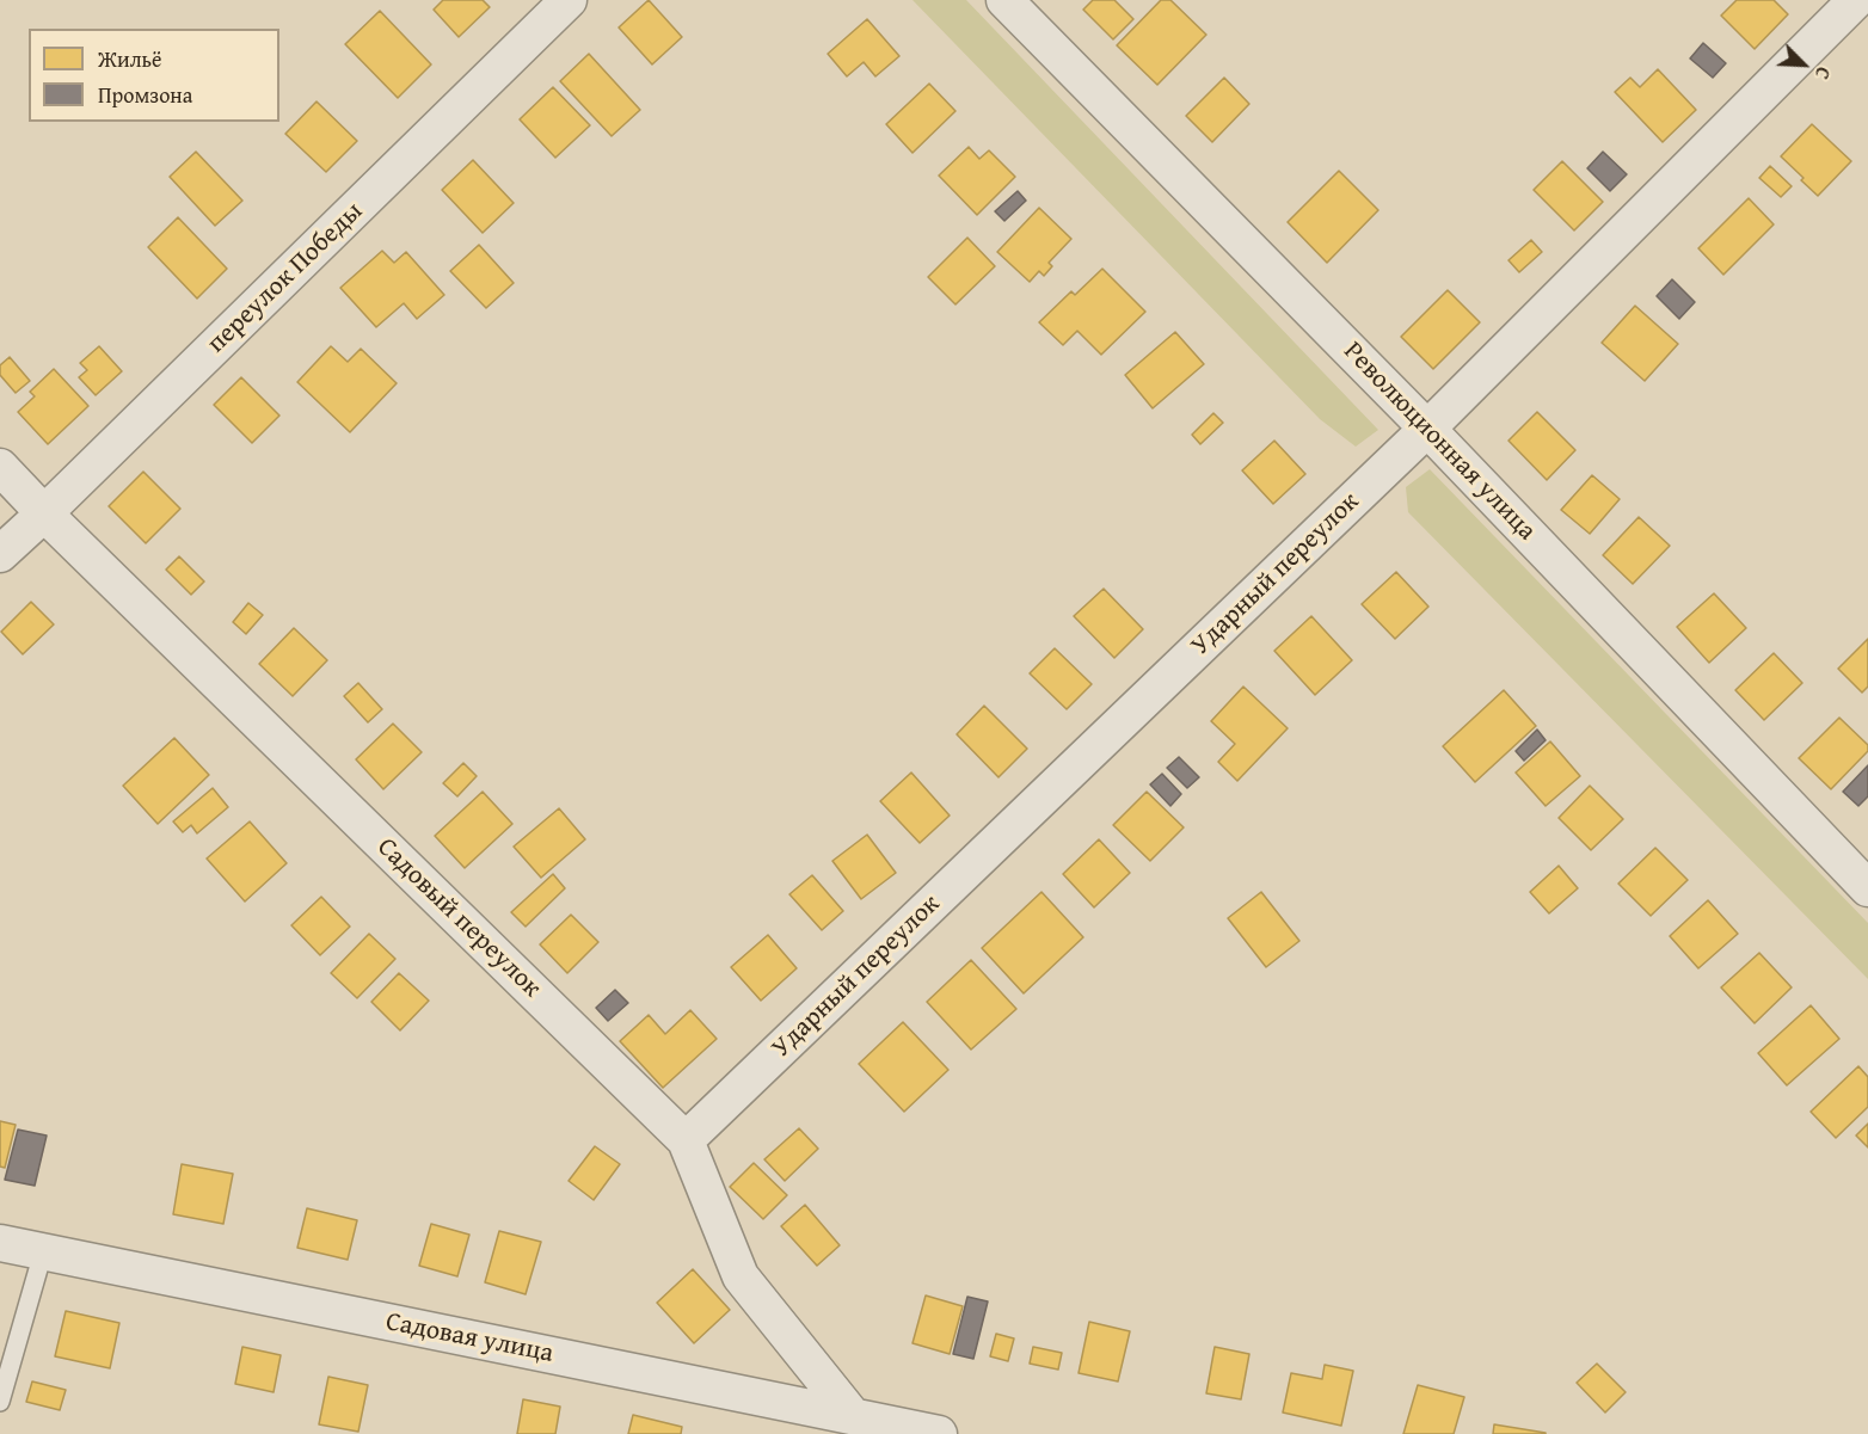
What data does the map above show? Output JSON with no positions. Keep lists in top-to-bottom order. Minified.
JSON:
{"streets":{"street":["переулок Победы","Революционная улица","Ударный переулок","Садовый переулок","Садовая улица"]},"crossings":[["переулок Победы","Садовый переулок"],["Революционная улица","Ударный переулок"],["Ударный переулок","Садовый переулок"],["Садовый переулок","Садовая улица"]],"legend":["Жильё","Промзона"],"north":"bottom right"}
